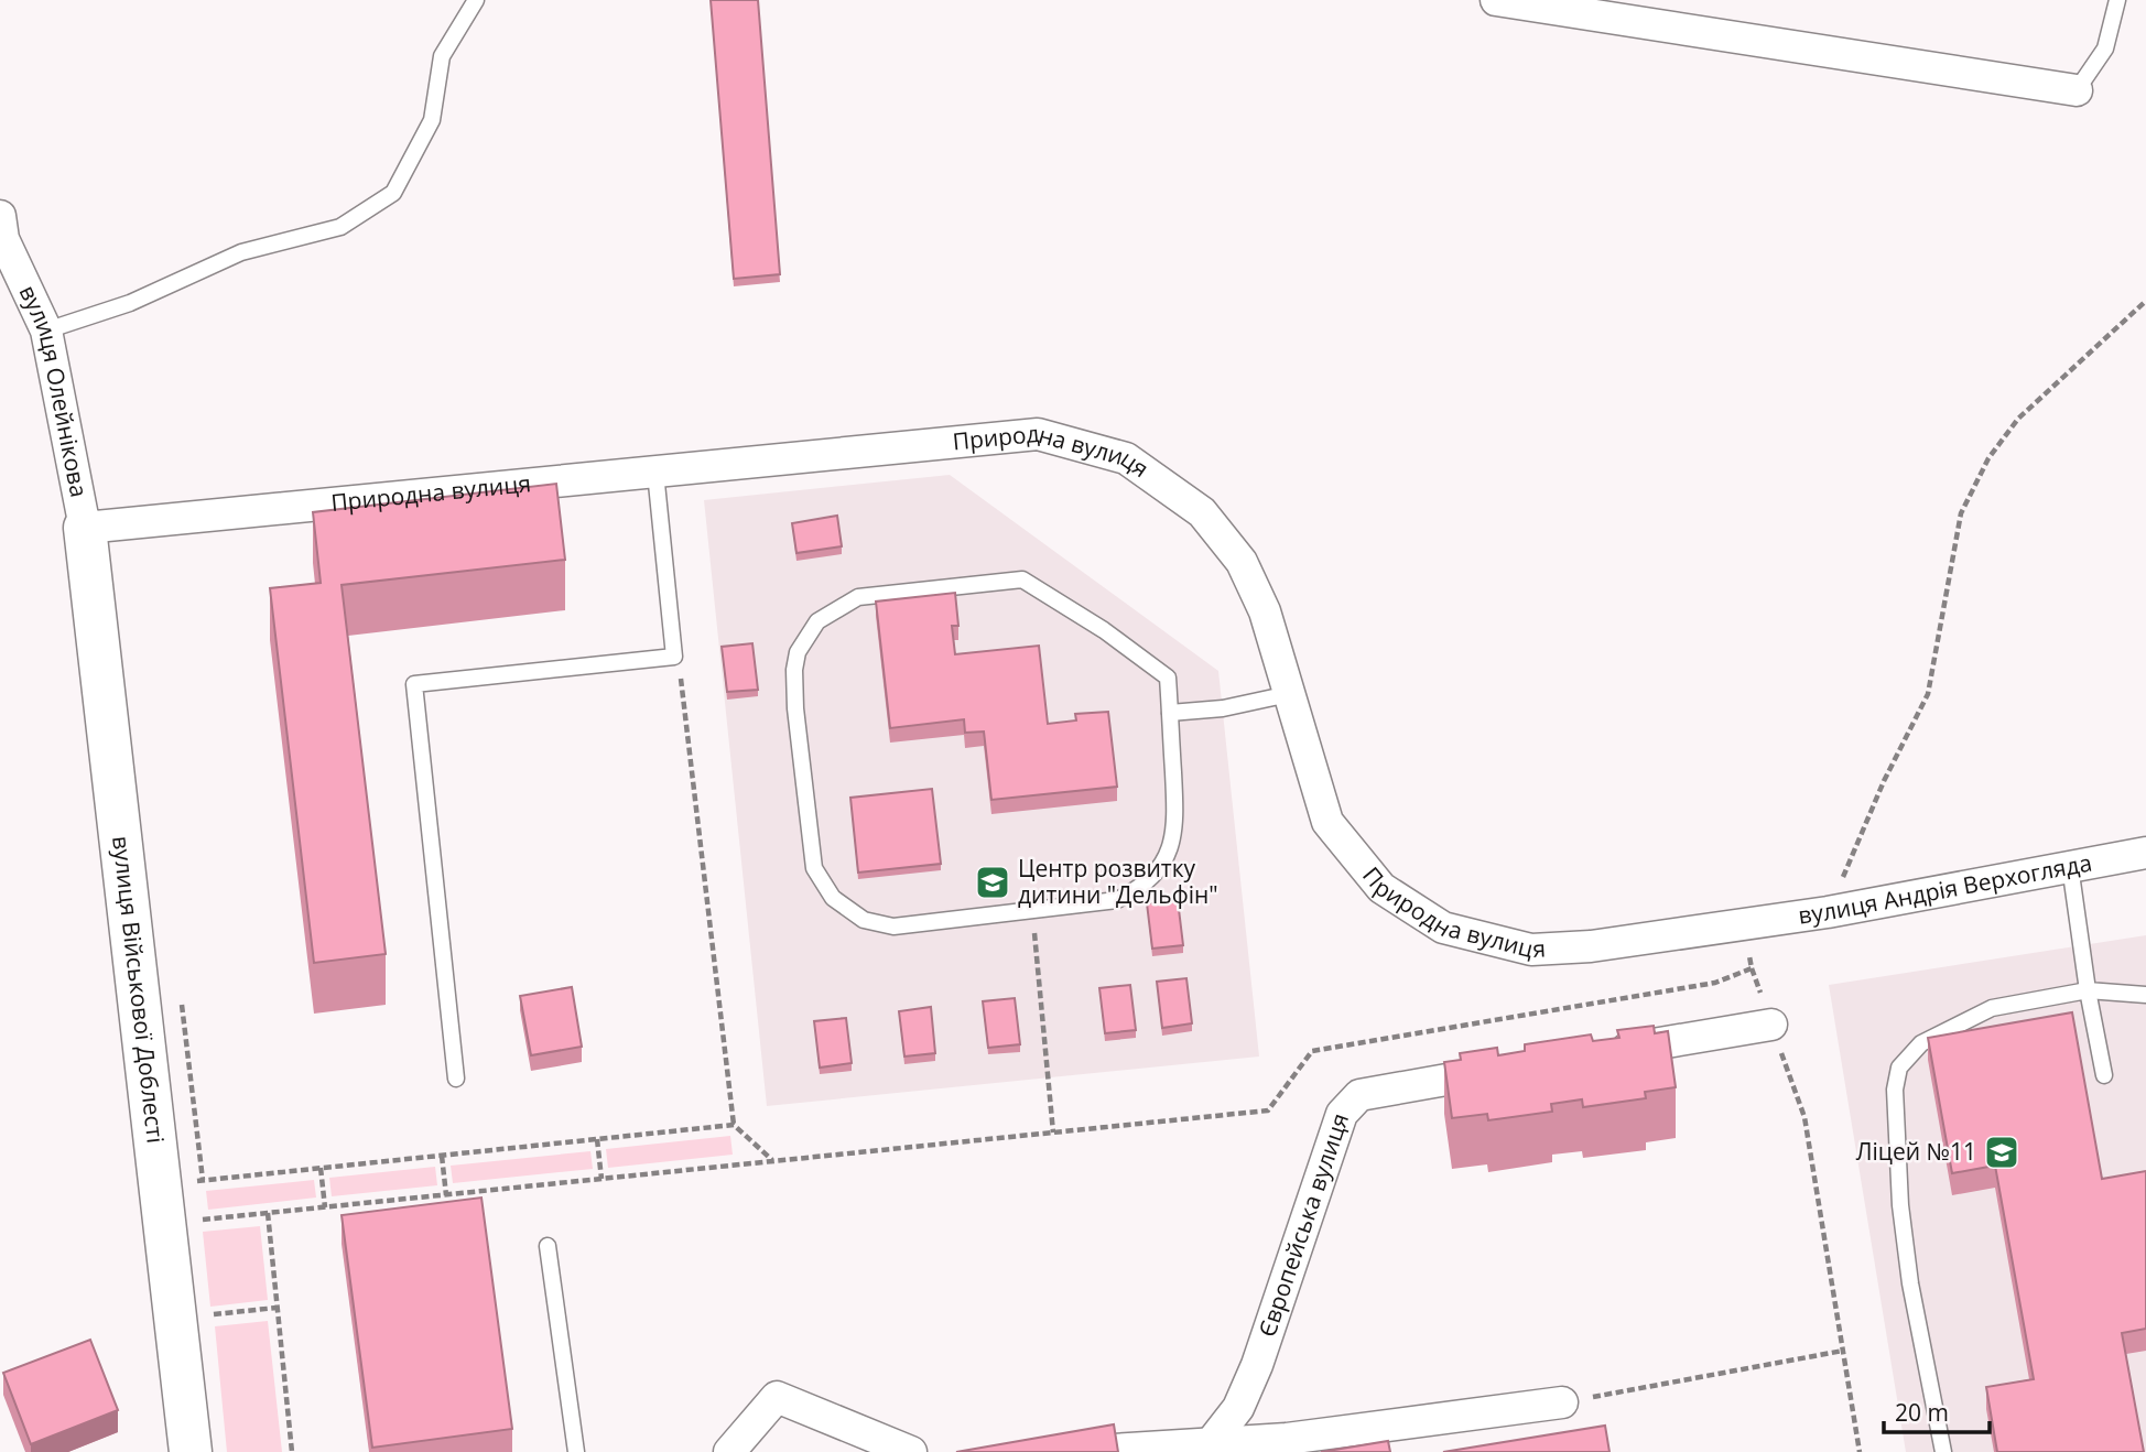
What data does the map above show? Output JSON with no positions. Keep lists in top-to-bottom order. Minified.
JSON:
{"streets":{"street":["вулиця Олейнікова","Природна вулиця","вулиця Андрія Верхогляда","вулиця Військової Доблесті","Європейська вулиця"]},"crossings":[["вулиця Олейнікова","Природна вулиця"],["вулиця Олейнікова","вулиця Військової Доблесті"],["Природна вулиця","вулиця Андрія Верхогляда"],["Природна вулиця","вулиця Військової Доблесті"]],"places":{"school or university":["Центр розвитку дитини \"Дельфін\"","Ліцей №11"]},"scale_bar":"20 m"}
